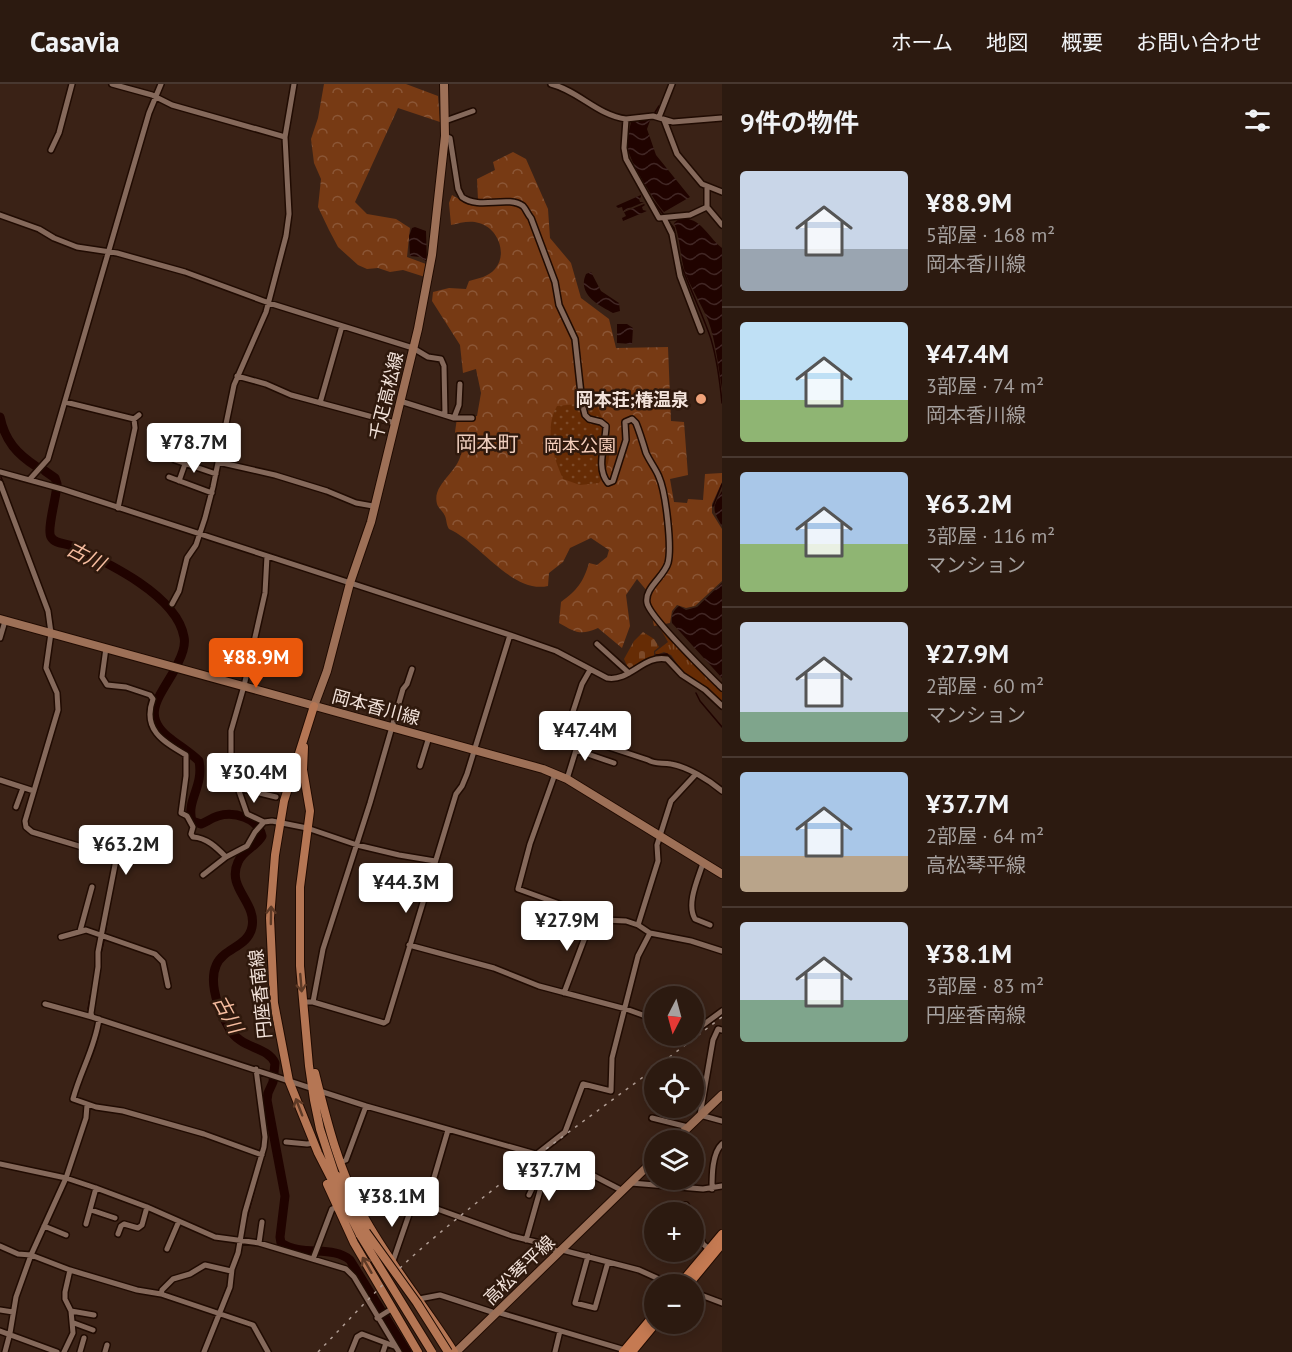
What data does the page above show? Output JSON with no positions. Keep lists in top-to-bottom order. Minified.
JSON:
{"streets":{"main road":["千疋高松線","岡本香川線","円座香南線","高松琴平線"]},"crossings":[["千疋高松線","岡本香川線"],["千疋高松線","円座香南線"],["岡本香川線","円座香南線"]],"districts":["岡本町"],"water":["古川"],"parks":["岡本公園"],"places":["岡本荘;椿温泉"],"north":"bottom","page":{"header":"Casavia","nav":["ホーム","地図","概要","お問い合わせ"],"heading":"9件の物件","list":[{"name":"¥88.9M","note":"5部屋 · 168 m² · 岡本香川線"},{"name":"¥47.4M","note":"3部屋 · 74 m² · 岡本香川線"},{"name":"¥63.2M","note":"3部屋 · 116 m² · マンション"},{"name":"¥27.9M","note":"2部屋 · 60 m² · マンション"},{"name":"¥37.7M","note":"2部屋 · 64 m² · 高松琴平線"},{"name":"¥38.1M","note":"3部屋 · 83 m² · 円座香南線"}],"price":["¥78.7M","¥88.9M","¥47.4M","¥30.4M","¥63.2M","¥44.3M","¥27.9M","¥37.7M","¥38.1M"],"map_buttons":["+","−"]}}
